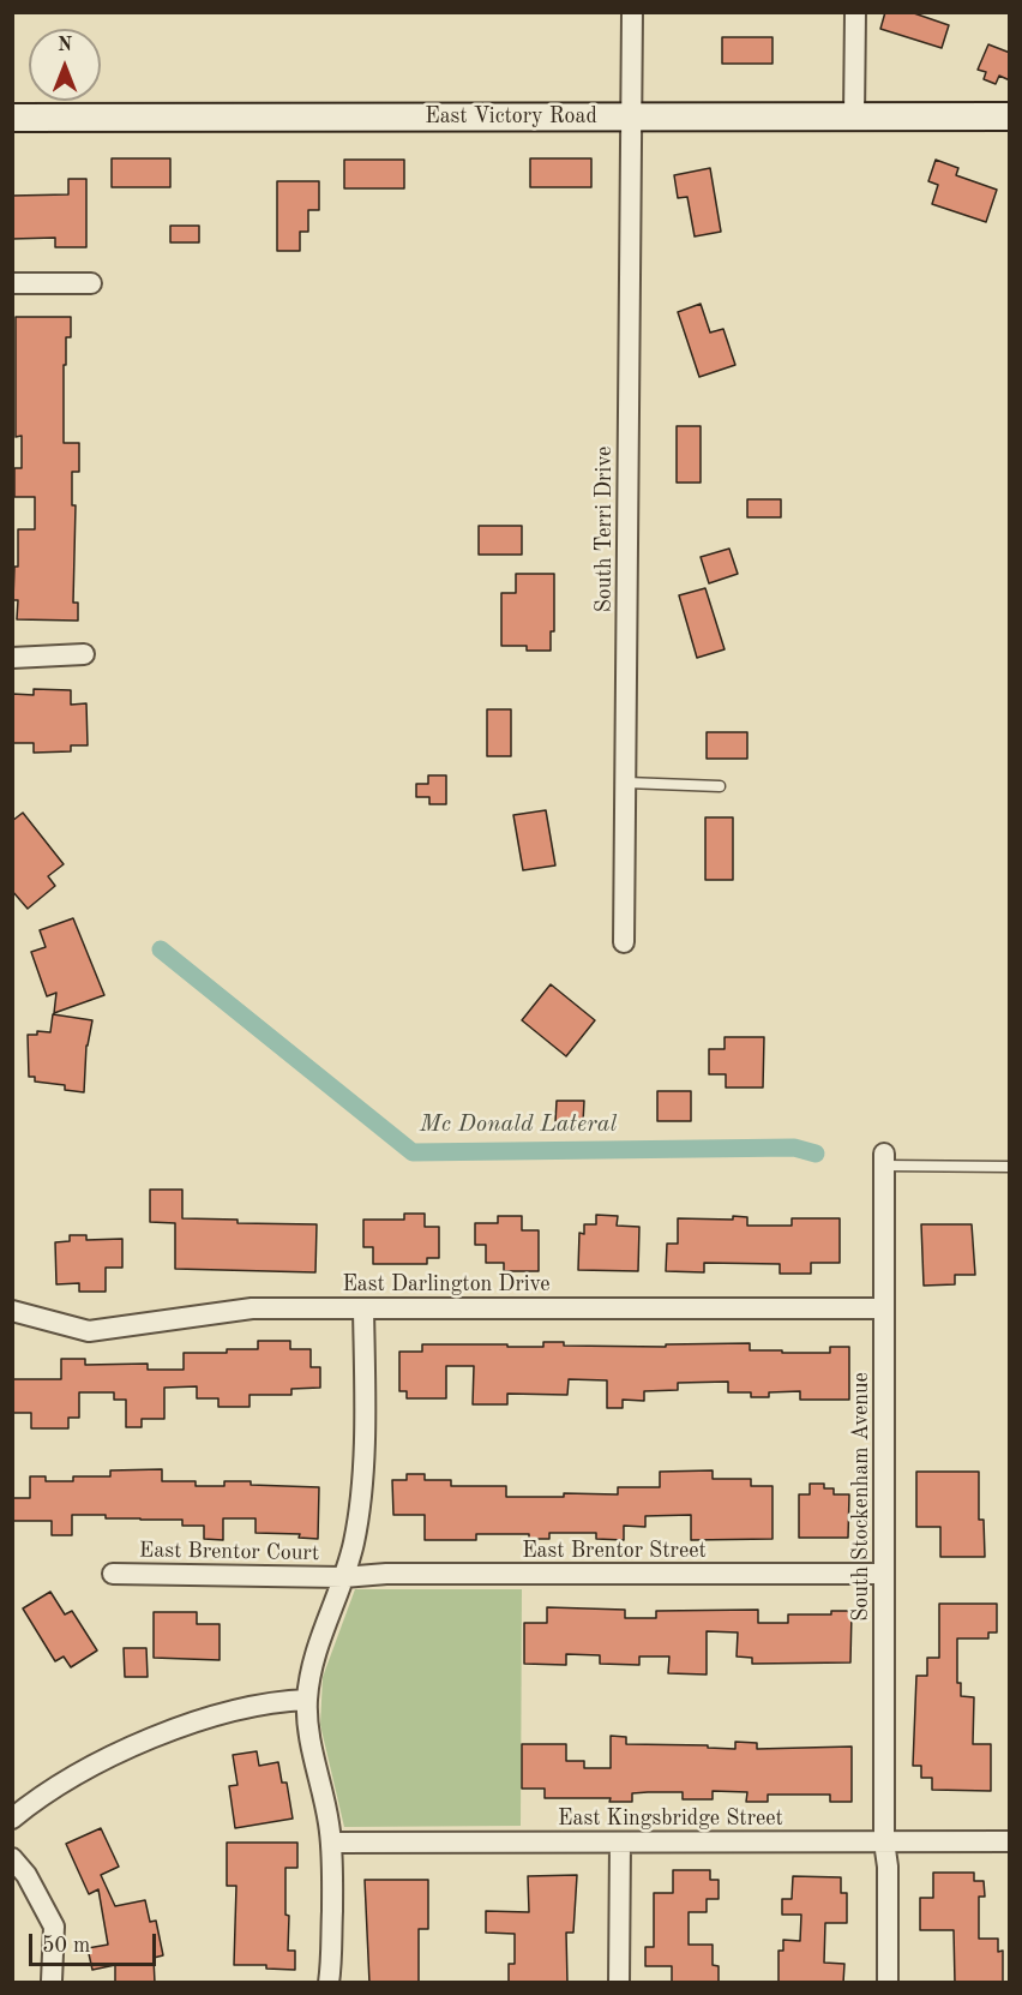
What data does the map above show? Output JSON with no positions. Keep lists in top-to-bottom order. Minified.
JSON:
{"streets":{"main road":["East Victory Road"],"street":["South Terri Drive","East Darlington Drive","South Stockenham Avenue","East Brentor Street","East Brentor Court","East Kingsbridge Street"]},"crossings":[["East Victory Road","South Terri Drive"],["East Darlington Drive","South Stockenham Avenue"],["South Stockenham Avenue","East Brentor Street"],["South Stockenham Avenue","East Kingsbridge Street"],["East Brentor Street","East Brentor Court"]],"water":["Mc Donald Lateral"],"scale_bar":"50 m","north":"top"}
